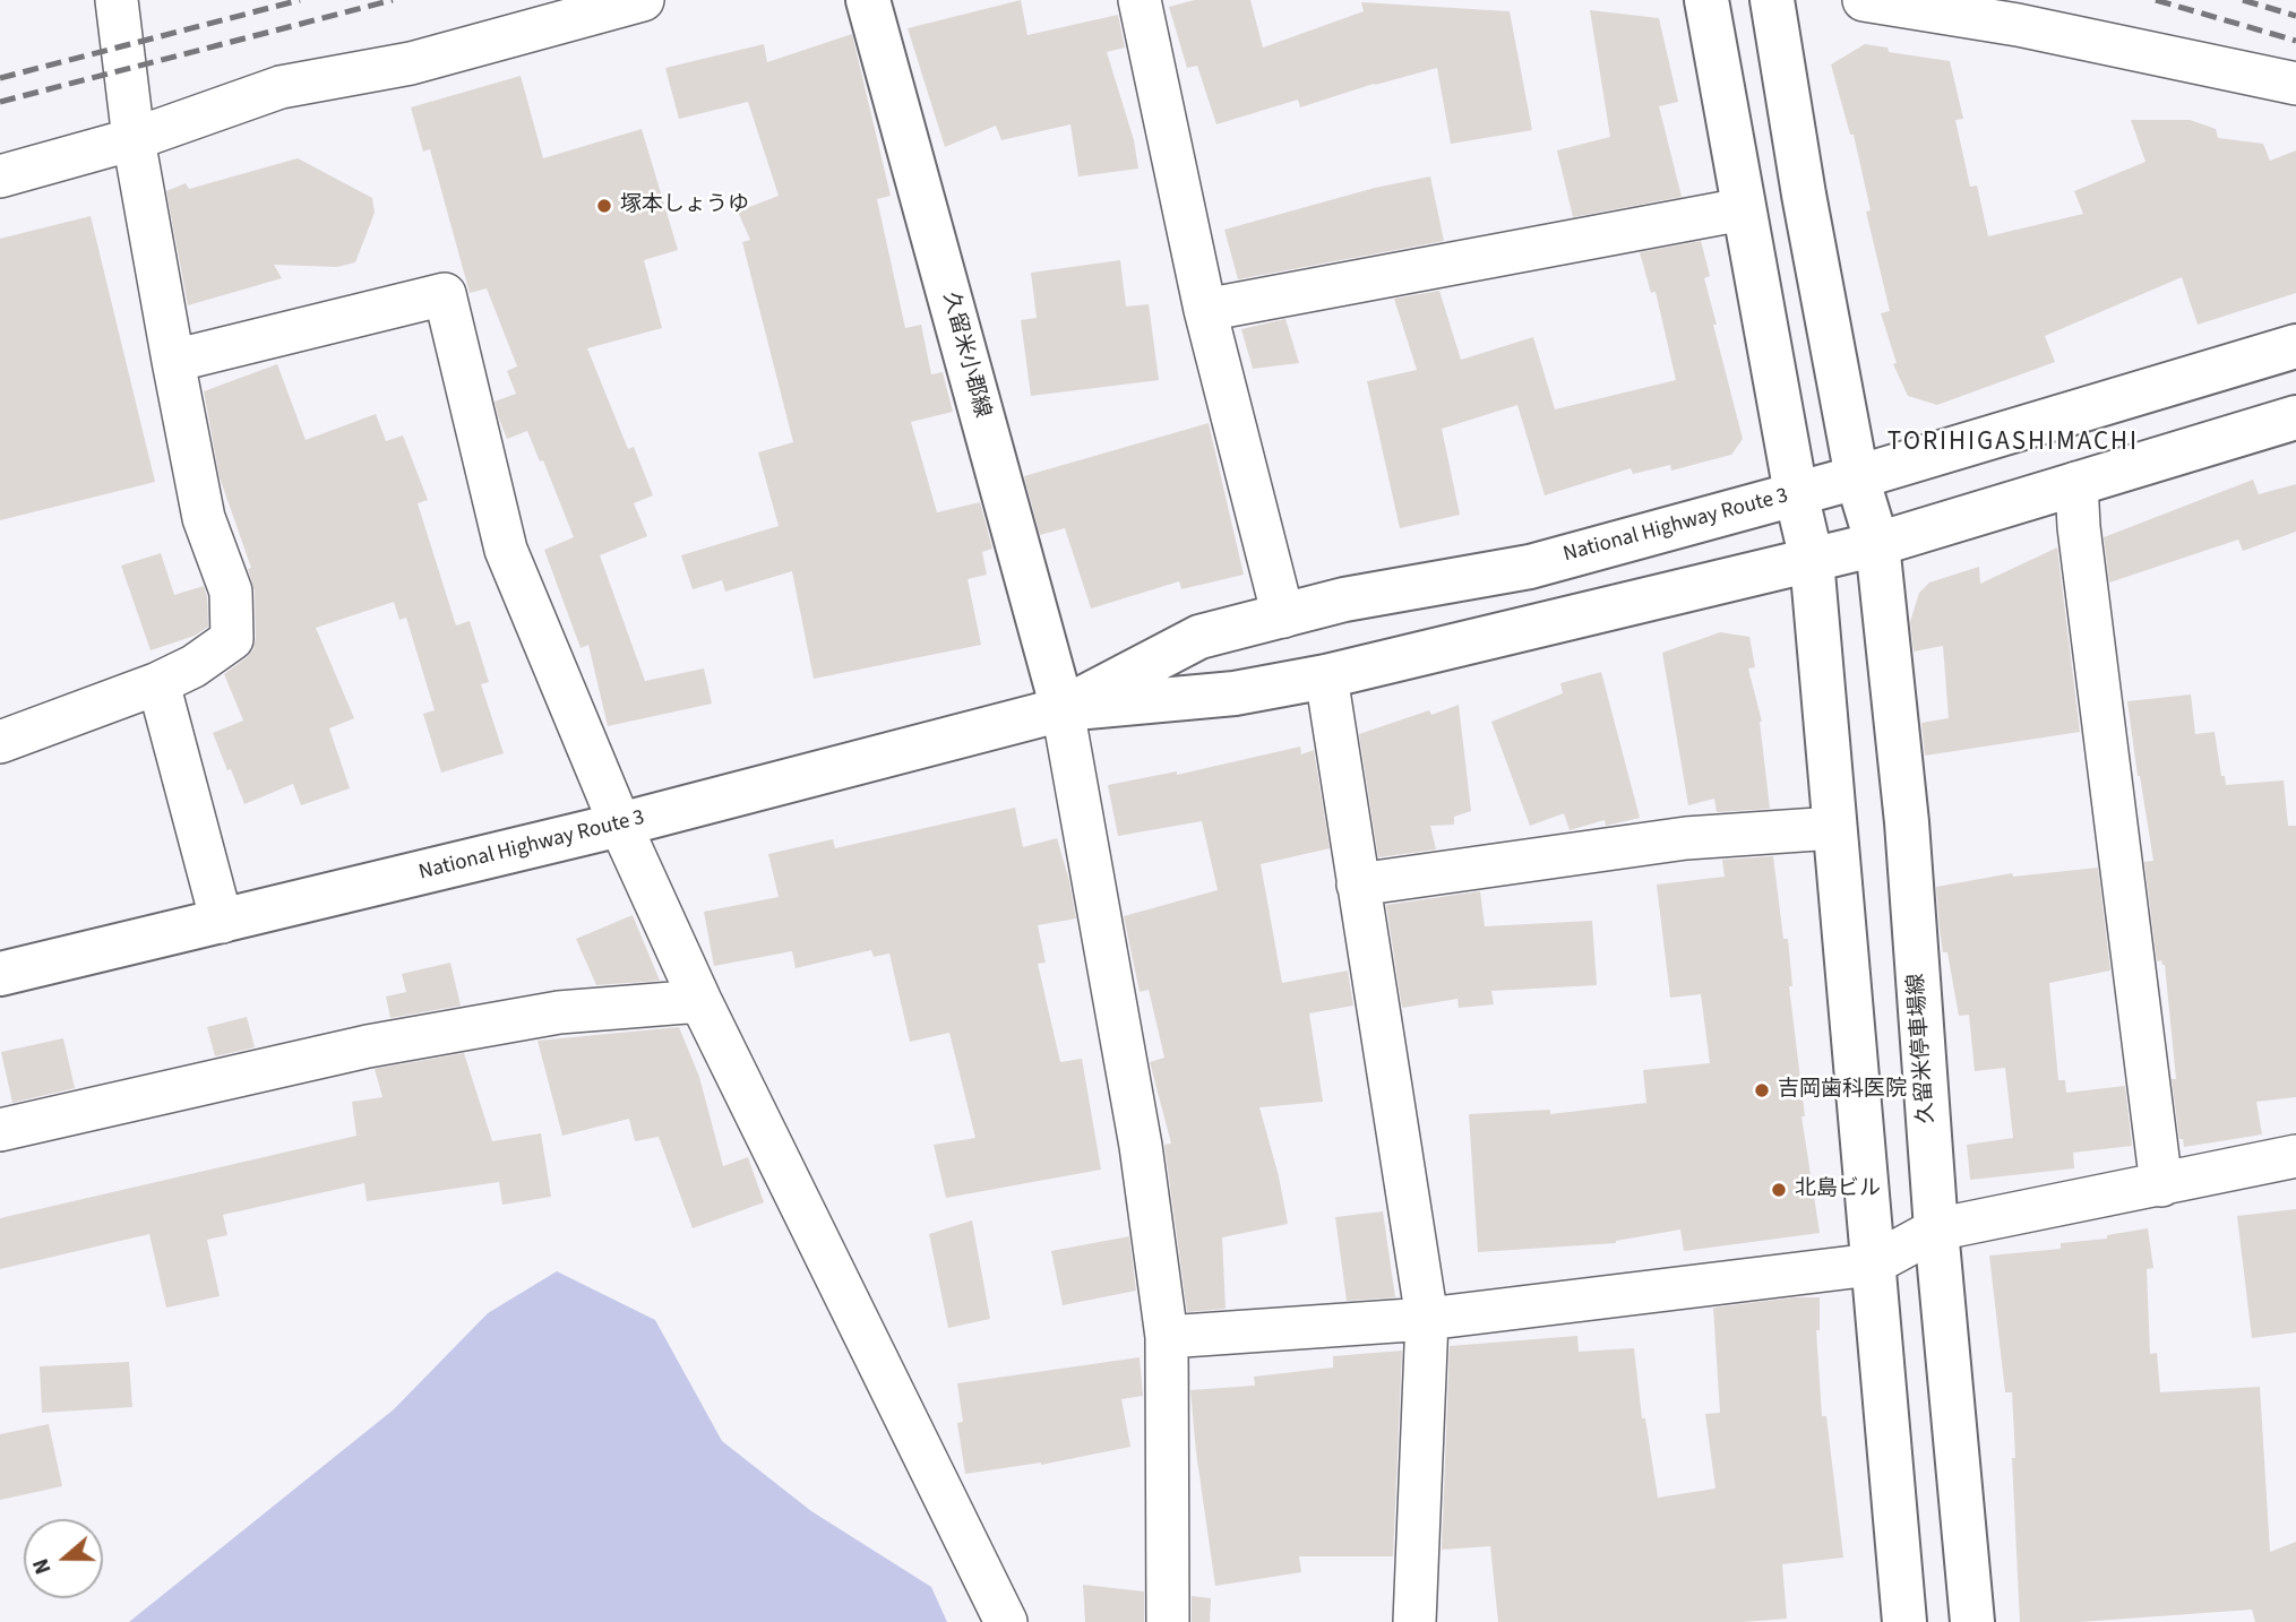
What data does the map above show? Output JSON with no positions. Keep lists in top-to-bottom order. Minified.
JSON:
{"streets":{"main road":["久留米小郡線","National Highway Route 3","久留米停車場線"]},"crossings":[["久留米小郡線","National Highway Route 3"],["National Highway Route 3","久留米停車場線"]],"districts":["TORIHIGASHIMACHI"],"places":["塚本しょうゆ","吉岡歯科医院","北島ビル"],"north":"left"}
